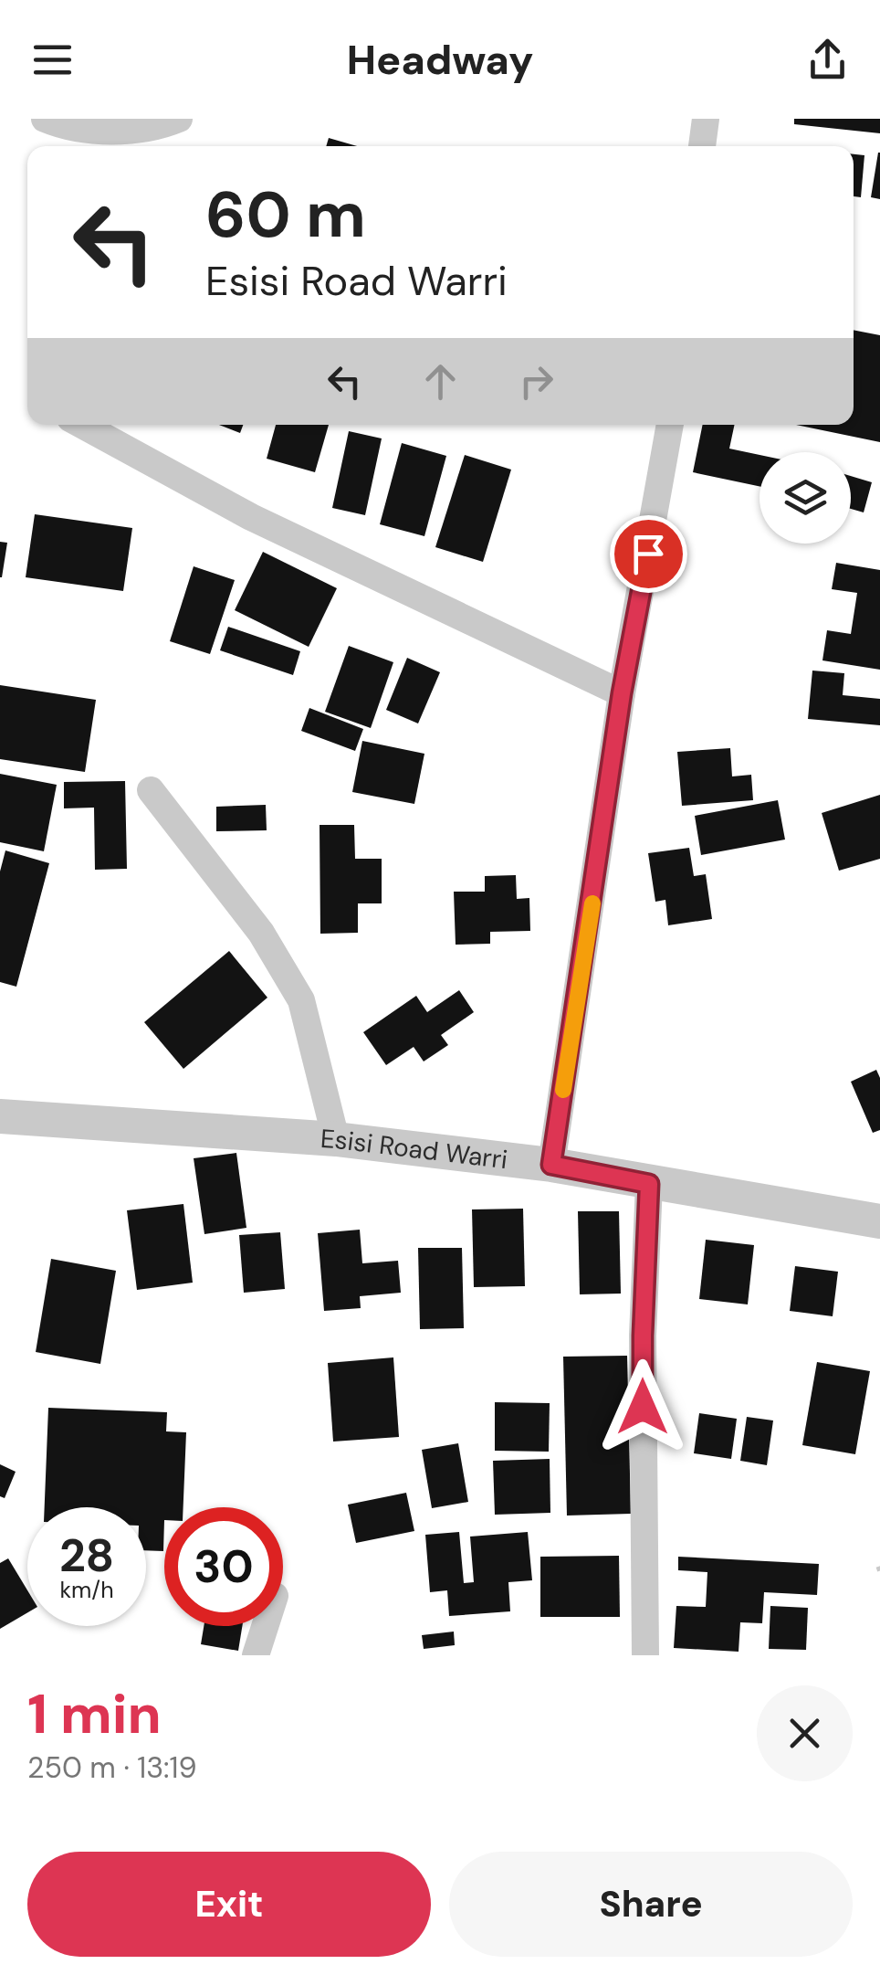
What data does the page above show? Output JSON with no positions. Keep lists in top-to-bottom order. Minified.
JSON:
{"streets":{"street":["Esisi Road Warri"]},"page":{"header":"Headway","turn":["60 m","Esisi Road Warri"],"speed":"28 km/h","limit":"30","heading":["1 min","250 m · 13:19"],"buttons":["Exit","Share"]}}
